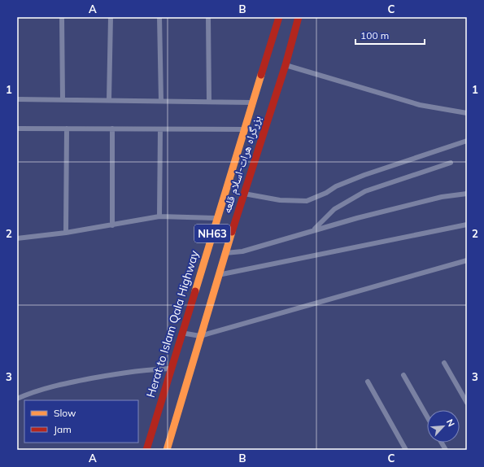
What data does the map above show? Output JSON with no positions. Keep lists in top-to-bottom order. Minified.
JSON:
{"streets":{"highway":["بزرگراه هرات-اسلام قلعه","NH63","Herat to Islam Qala Highway"]},"legend":["Slow","Jam"],"scale_bar":"100 m","north":"top right","grid":{"columns":["A","B","C"],"rows":["1","2","3"]}}
